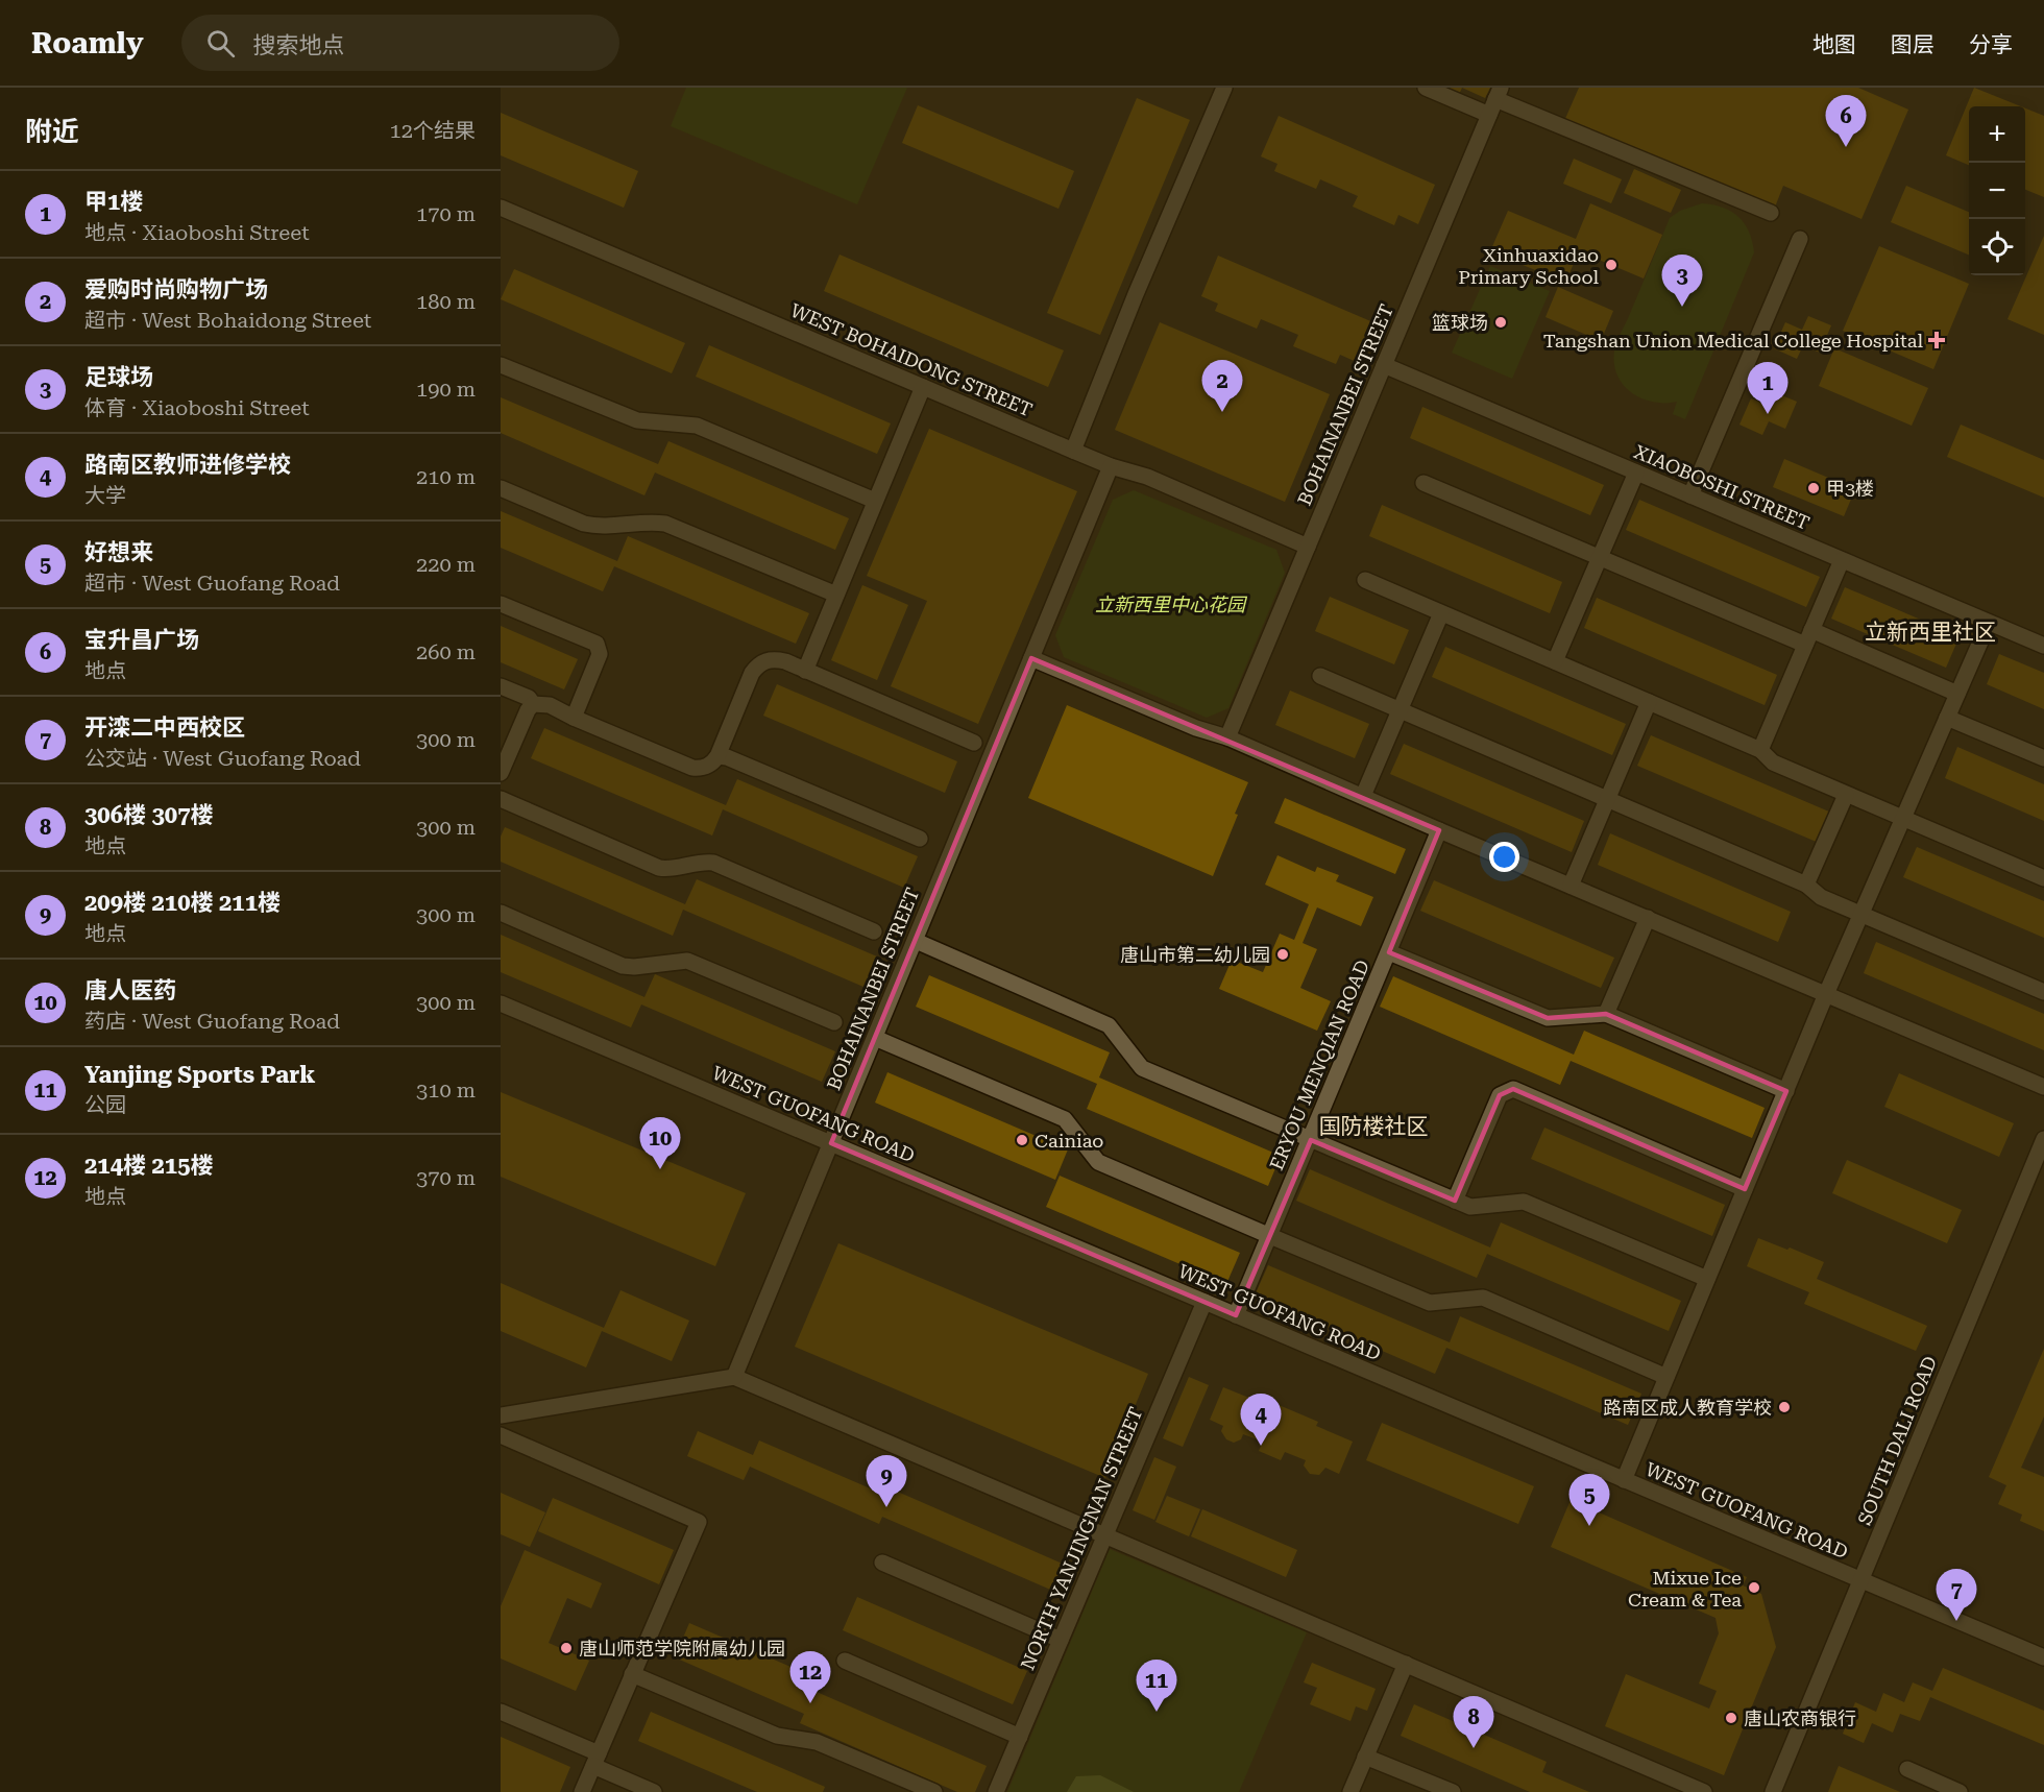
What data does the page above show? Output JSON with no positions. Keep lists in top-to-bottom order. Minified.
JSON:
{"streets":{"street":["WEST BOHAIDONG STREET","BOHAINANBEI STREET","XIAOBOSHI STREET","ERYOU MENQIAN ROAD","WEST GUOFANG ROAD","SOUTH DALI ROAD","NORTH YANJINGNAN STREET"]},"crossings":[["WEST BOHAIDONG STREET","BOHAINANBEI STREET"],["BOHAINANBEI STREET","XIAOBOSHI STREET"],["BOHAINANBEI STREET","WEST GUOFANG ROAD"],["ERYOU MENQIAN ROAD","WEST GUOFANG ROAD"],["WEST GUOFANG ROAD","SOUTH DALI ROAD"],["WEST GUOFANG ROAD","NORTH YANJINGNAN STREET"]],"districts":["立新西里社区","国防楼社区"],"parks":["立新西里中心花园"],"places":{"other":["Xinhuaxidao Primary School","篮球场","甲3楼","唐山市第二幼儿园","Cainiao","路南区成人教育学校","Mixue Ice Cream & Tea","唐山师范学院附属幼儿园","唐山农商银行"],"health":["Tangshan Union Medical College Hospital"]},"page":{"header":"Roamly","search":"搜索地点","nav":["地图","图层","分享"],"heading":["附近","12个结果"],"pins":["6","3","2","1","10","4","9","5","7","12","11","8"],"map_buttons":["+","−"],"list":[{"mark":"1","name":"甲1楼","note":"地点 · Xiaoboshi Street","value":"170 m"},{"mark":"2","name":"爱购时尚购物广场","note":"超市 · West Bohaidong Street","value":"180 m"},{"mark":"3","name":"足球场","note":"体育 · Xiaoboshi Street","value":"190 m"},{"mark":"4","name":"路南区教师进修学校","note":"大学","value":"210 m"},{"mark":"5","name":"好想来","note":"超市 · West Guofang Road","value":"220 m"},{"mark":"6","name":"宝升昌广场","note":"地点","value":"260 m"},{"mark":"7","name":"开滦二中西校区","note":"公交站 · West Guofang Road","value":"300 m"},{"mark":"8","name":"306楼 307楼","note":"地点","value":"300 m"},{"mark":"9","name":"209楼 210楼 211楼","note":"地点","value":"300 m"},{"mark":"10","name":"唐人医药","note":"药店 · West Guofang Road","value":"300 m"},{"mark":"11","name":"Yanjing Sports Park","note":"公园","value":"310 m"},{"mark":"12","name":"214楼 215楼","note":"地点","value":"370 m"}]}}
